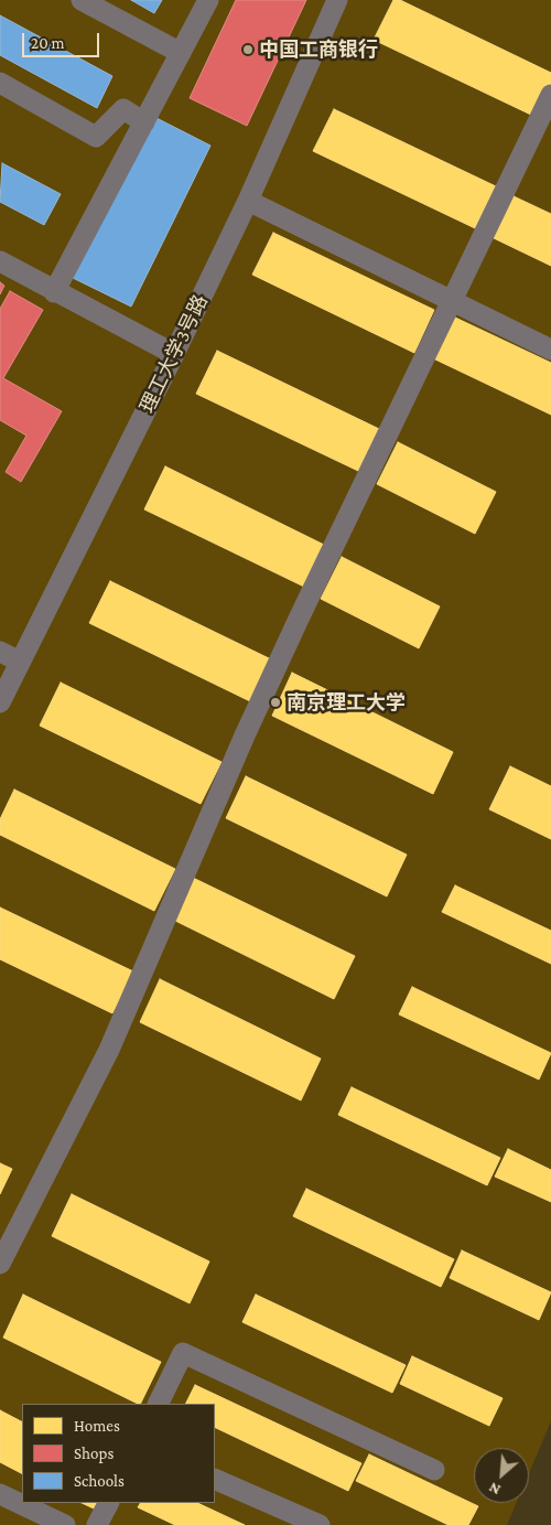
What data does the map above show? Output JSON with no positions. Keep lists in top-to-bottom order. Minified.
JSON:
{"streets":{"street":["理工大学3号路"]},"places":["中国工商银行","南京理工大学"],"legend":["Homes","Shops","Schools"],"scale_bar":"20 m","north":"bottom left"}
